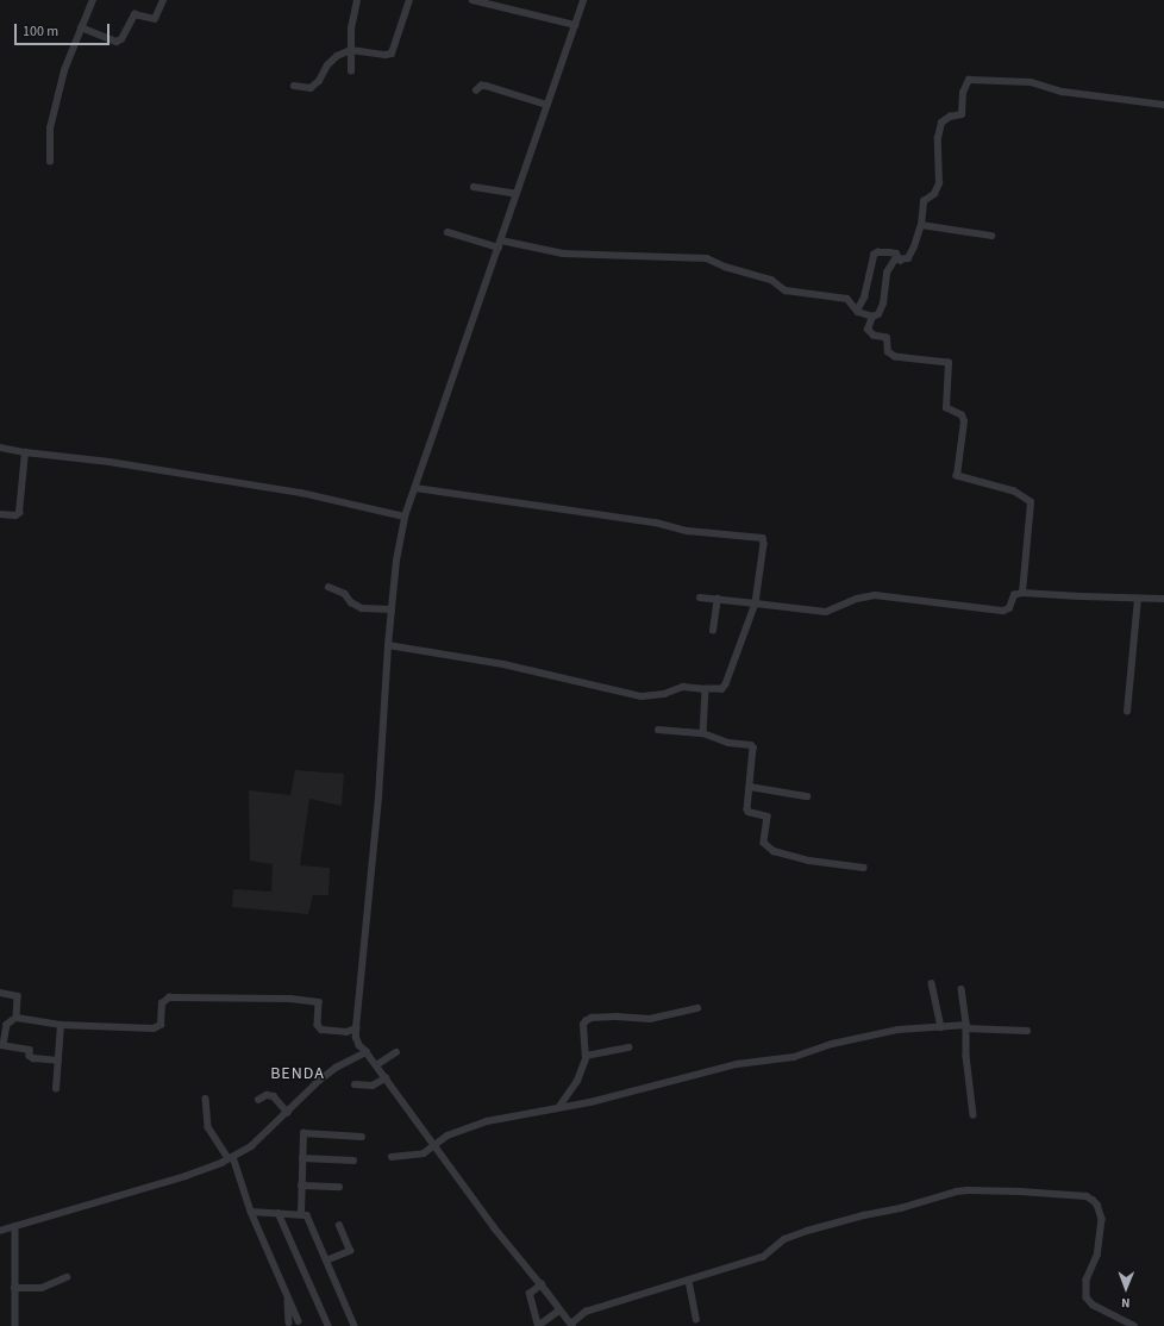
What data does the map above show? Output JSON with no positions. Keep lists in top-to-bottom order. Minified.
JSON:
{"districts":["BENDA"],"scale_bar":"100 m","north":"bottom"}
